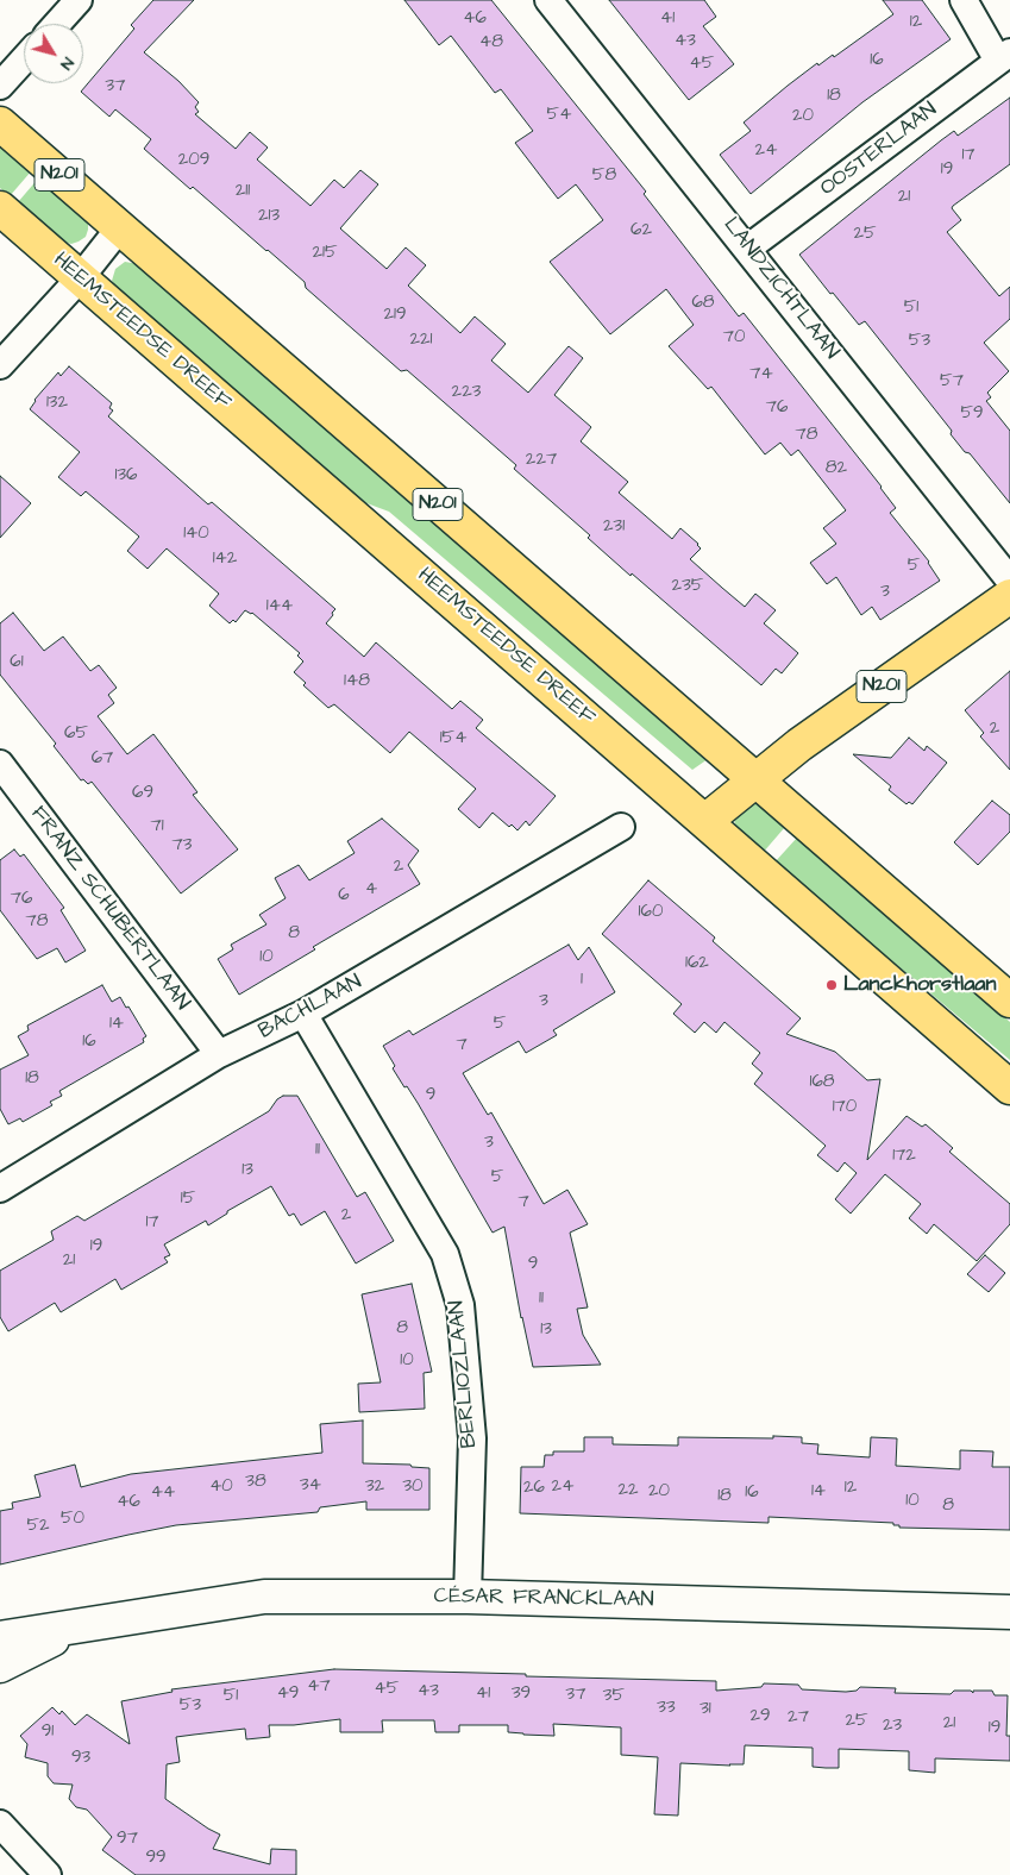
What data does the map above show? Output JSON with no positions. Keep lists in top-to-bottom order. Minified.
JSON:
{"streets":{"main road":["N201","HEEMSTEEDSE DREEF","CÉSAR FRANCKLAAN"],"street":["OOSTERLAAN","LANDZICHTLAAN","FRANZ SCHUBERTLAAN","BACHLAAN","BERLIOZLAAN"]},"crossings":[["OOSTERLAAN","LANDZICHTLAAN"],["N201","HEEMSTEEDSE DREEF"],["FRANZ SCHUBERTLAAN","BACHLAAN"],["BACHLAAN","BERLIOZLAAN"],["BERLIOZLAAN","CÉSAR FRANCKLAAN"]],"places":["Lanckhorstlaan"],"house_numbers":["46","41","12","43","48","16","45","37","18","54","20","24","17","209","19","58","211","21","213","62","25","215","68","51","219","70","221","53","74","57","223","132","76","59","78","227","82","136","231","140","142","5","235","3","144","61","148","2","65","154","67","69","71","73","2","4","6","76","160","78","8","10","162","1","3","14","5","16","7","18","168","9","170","3","11","172","13","5","15","7","2","17","19","21","9","11","8","13","10","38","34","40","32","30","24","26","12","22","20","14","44","16","18","10","46","8","50","52","47","45","43","49","41","39","37","51","35","53","33","31","29","27","25","21","23","19","91","93","97","99"],"north":"bottom right"}
